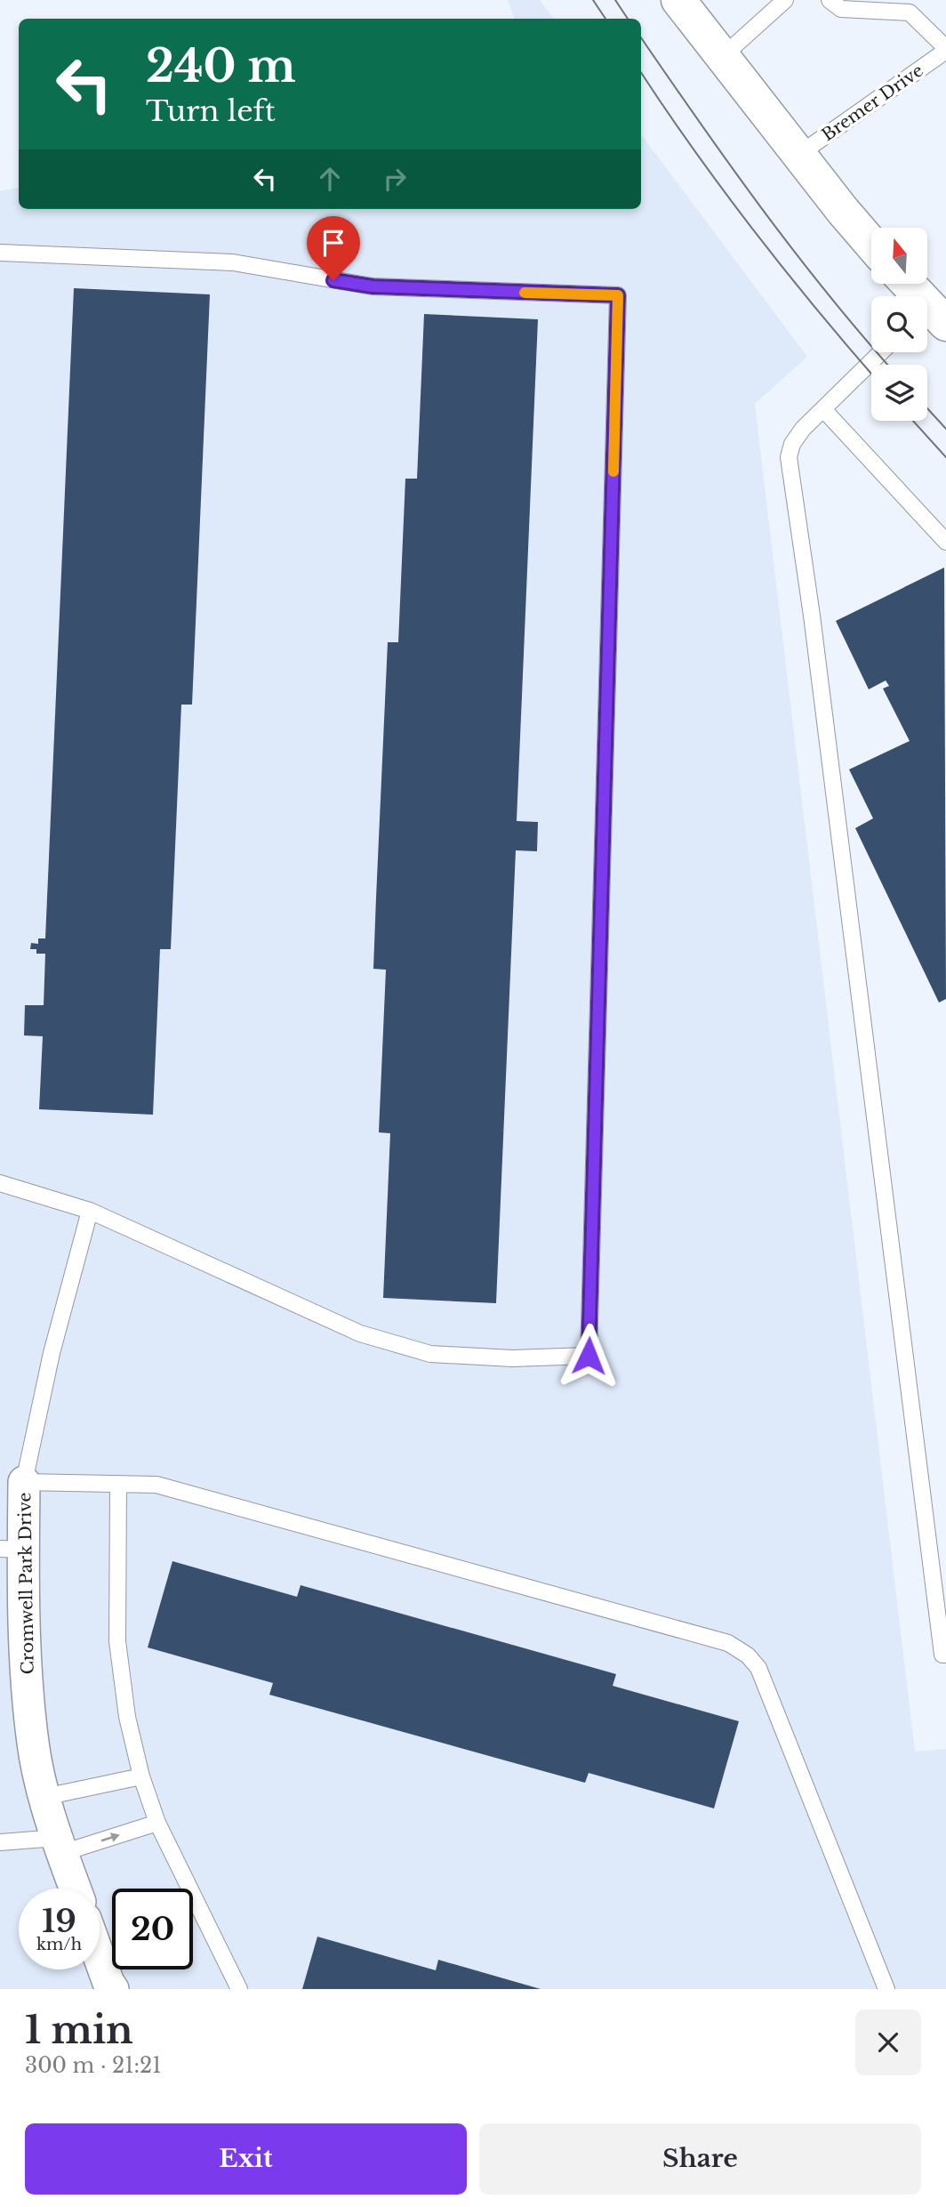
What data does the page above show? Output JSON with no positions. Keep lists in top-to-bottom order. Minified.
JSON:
{"streets":{"street":["Cromwell Park Drive"],"lane":["Bremer Drive"]},"north":"top","page":{"turn":["240 m","Turn left"],"speed":"19 km/h","limit":"20","heading":["1 min","300 m · 21:21"],"buttons":["Exit","Share"]}}
